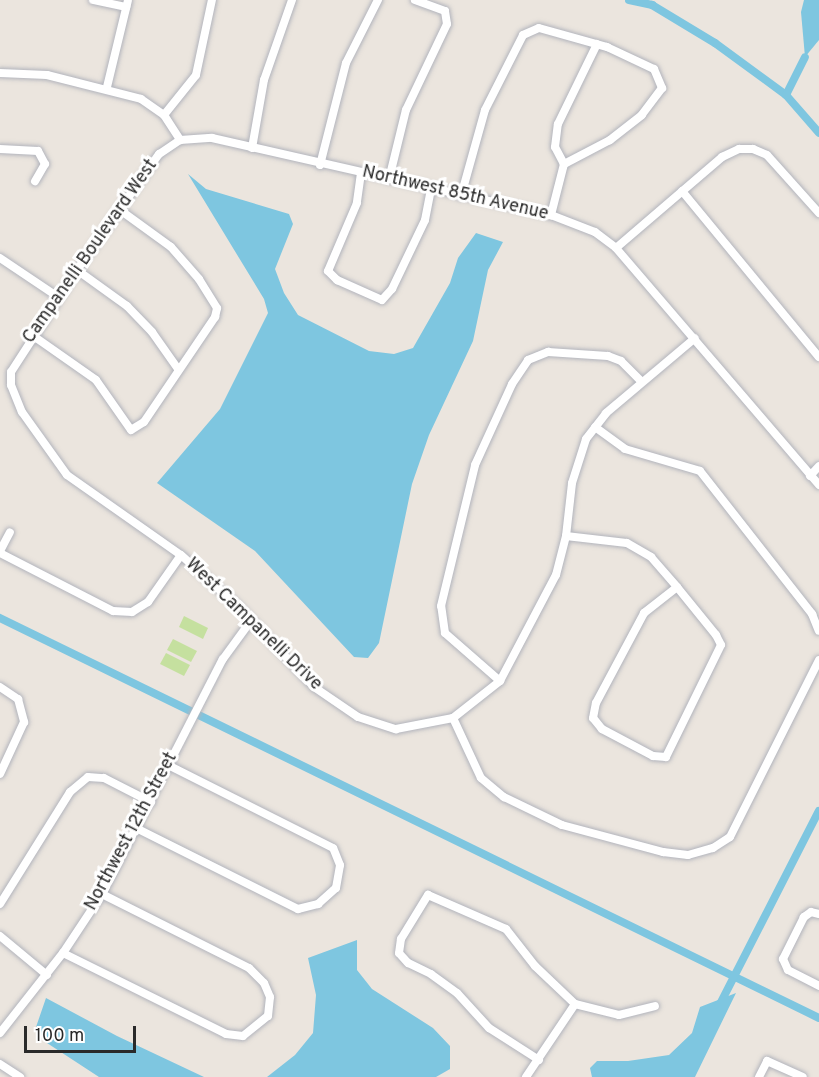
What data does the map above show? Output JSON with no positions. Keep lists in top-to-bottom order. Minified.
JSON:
{"streets":{"street":["Northwest 85th Avenue","Campanelli Boulevard West","West Campanelli Drive","Northwest 12th Street"]},"crossings":[["Northwest 85th Avenue","Campanelli Boulevard West"],["Campanelli Boulevard West","West Campanelli Drive"],["West Campanelli Drive","Northwest 12th Street"]],"scale_bar":"100 m"}
